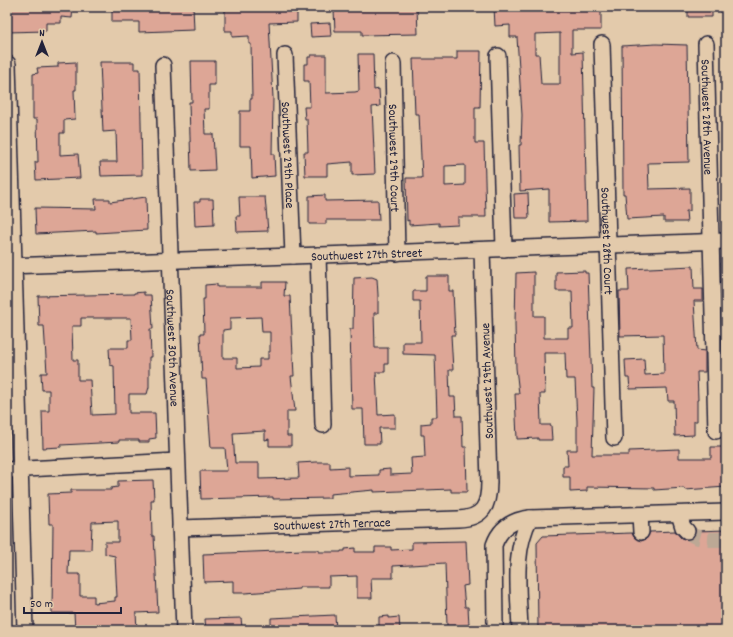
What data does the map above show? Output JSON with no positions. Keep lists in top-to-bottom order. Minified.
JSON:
{"streets":{"street":["Southwest 28th Avenue","Southwest 29th Place","Southwest 29th Court","Southwest 28th Court","Southwest 27th Street","Southwest 30th Avenue","Southwest 29th Avenue","Southwest 27th Terrace"]},"crossings":[["Southwest 28th Avenue","Southwest 27th Street"],["Southwest 29th Place","Southwest 27th Street"],["Southwest 29th Court","Southwest 27th Street"],["Southwest 28th Court","Southwest 27th Street"],["Southwest 27th Street","Southwest 30th Avenue"],["Southwest 27th Street","Southwest 29th Avenue"],["Southwest 30th Avenue","Southwest 27th Terrace"],["Southwest 29th Avenue","Southwest 27th Terrace"]],"scale_bar":"50 m","north":"top"}
